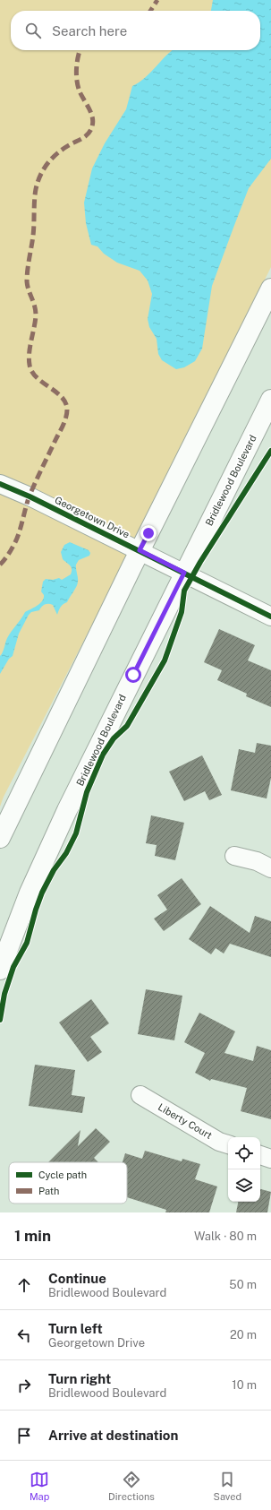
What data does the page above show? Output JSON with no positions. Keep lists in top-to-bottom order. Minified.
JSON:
{"streets":{"main road":["Bridlewood Boulevard"],"street":["Georgetown Drive","Liberty Court"]},"crossings":[["Bridlewood Boulevard","Georgetown Drive"]],"legend":["Cycle path","Path"],"page":{"search":"Search here","heading":["1 min","Walk · 80 m"],"list":[["Continue","Bridlewood Boulevard","50 m"],["Turn left","Georgetown Drive","20 m"],["Turn right","Bridlewood Boulevard","10 m"],"Arrive at destination"],"nav":["Map","Directions","Saved"]}}
